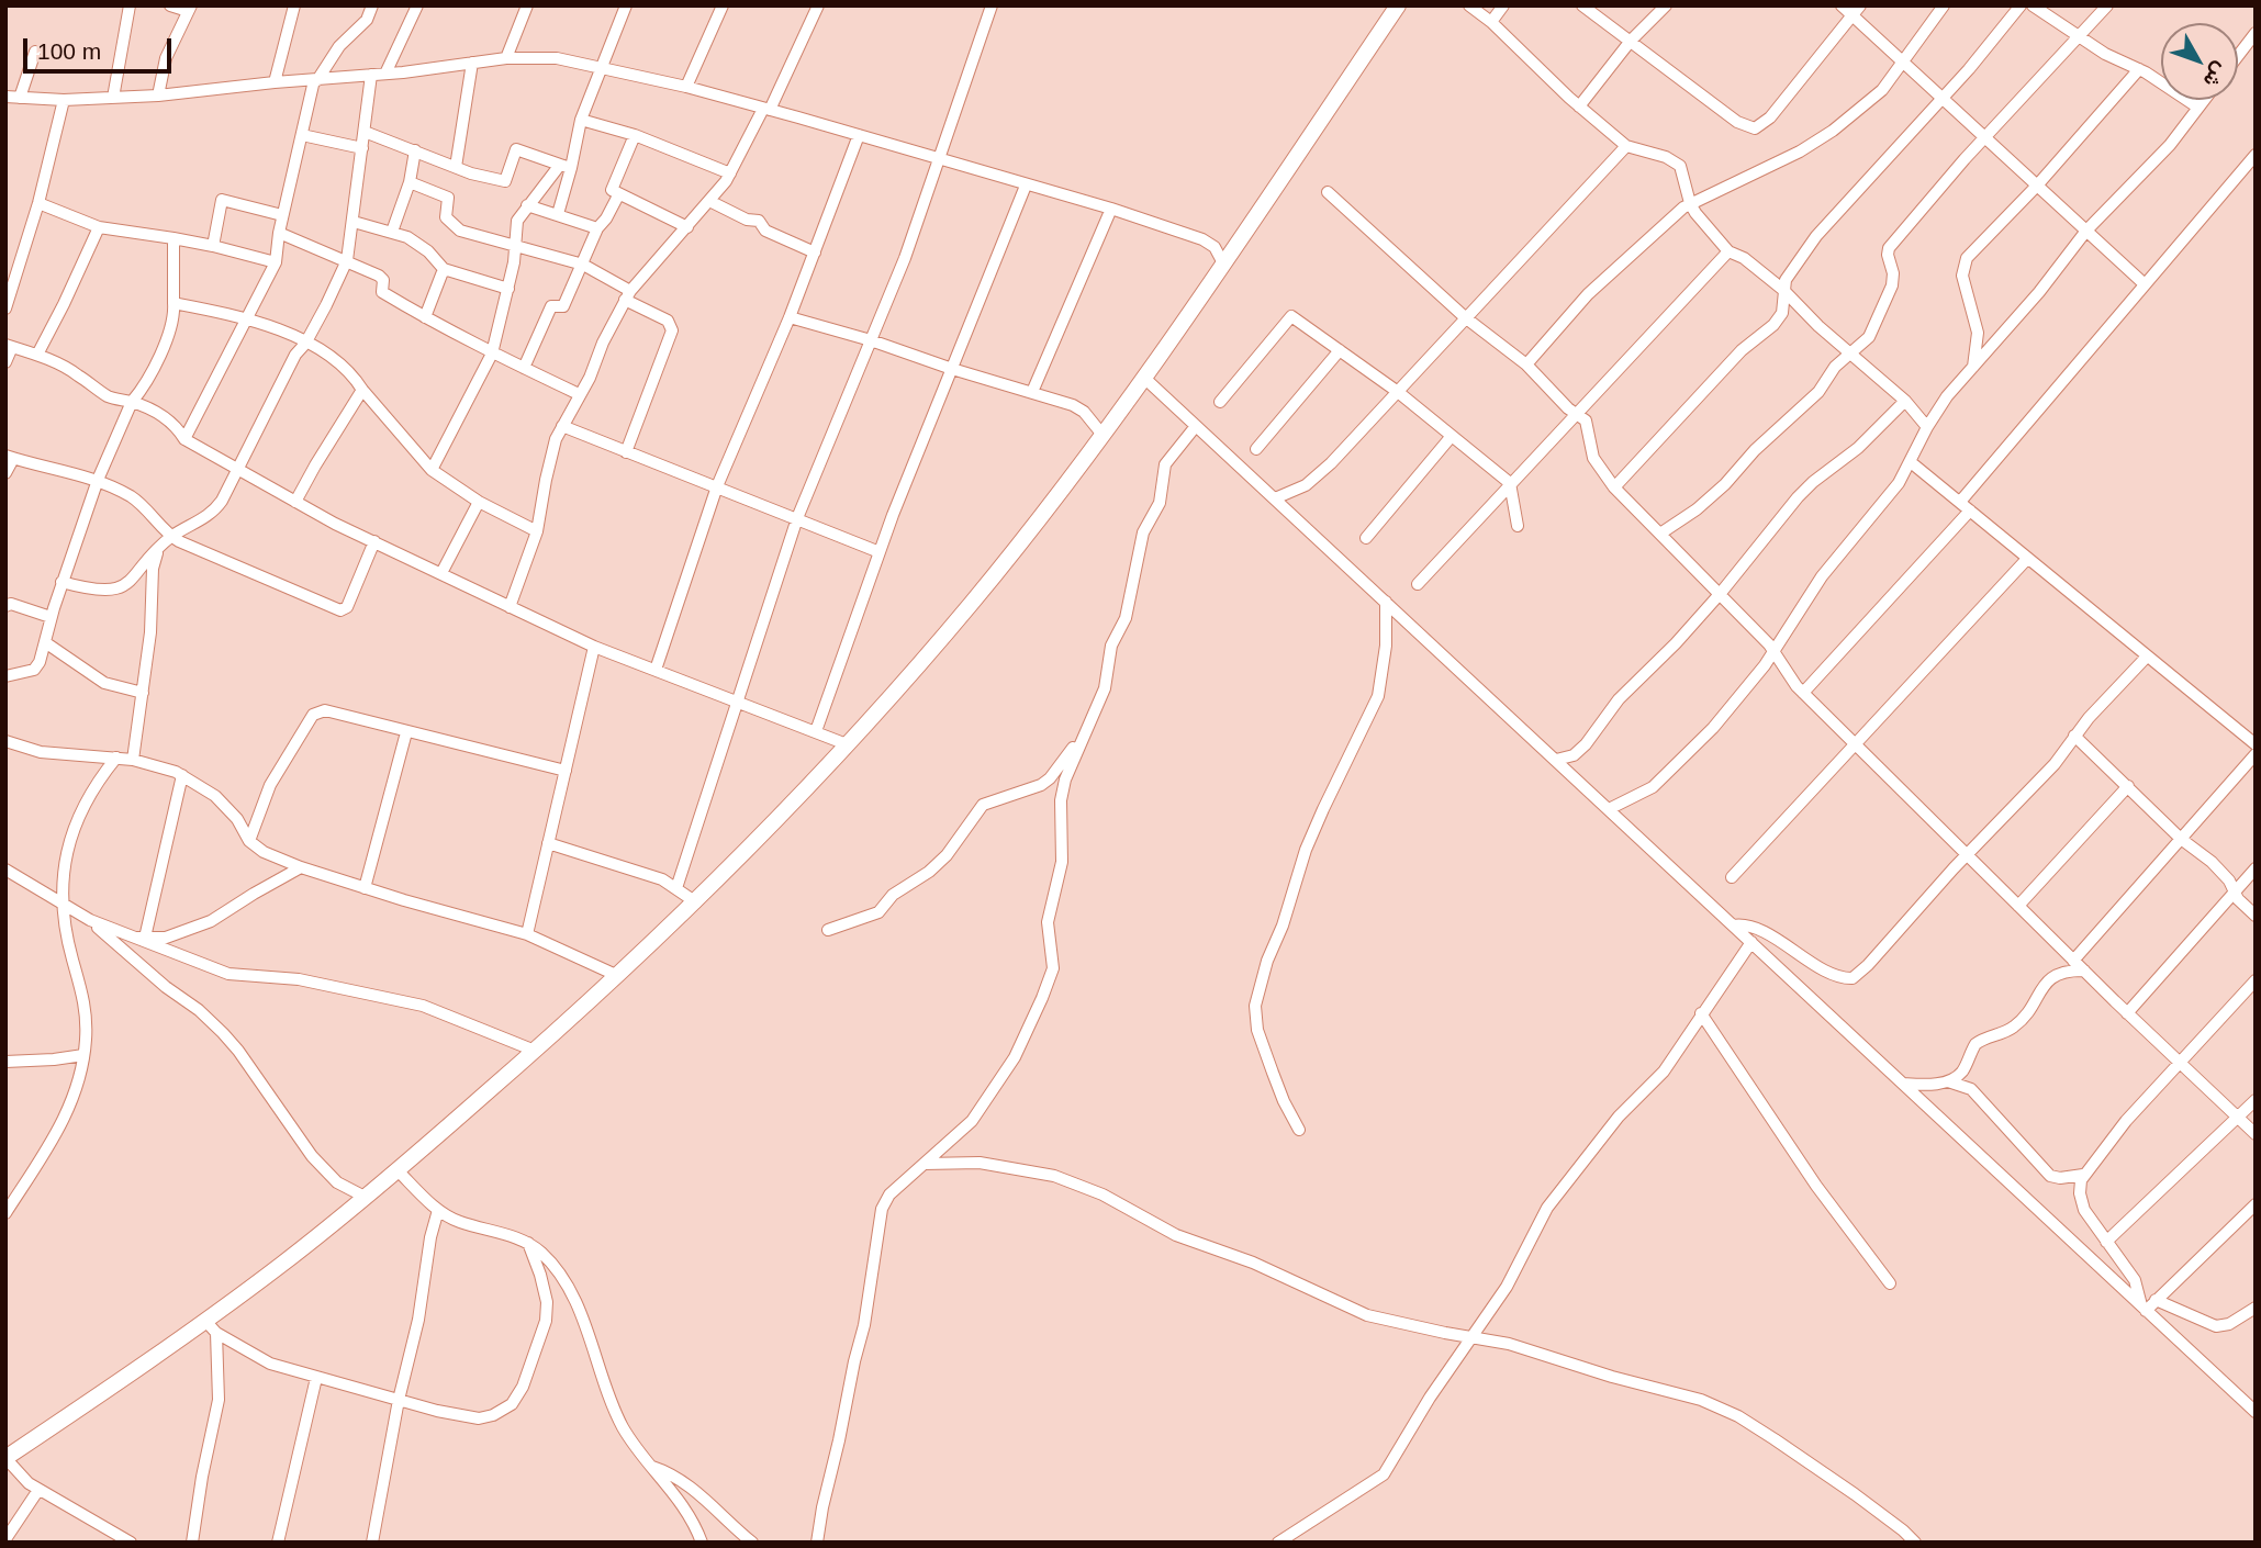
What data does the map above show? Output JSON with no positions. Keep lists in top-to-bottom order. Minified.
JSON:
{"scale_bar":"100 m","north":"bottom right"}
